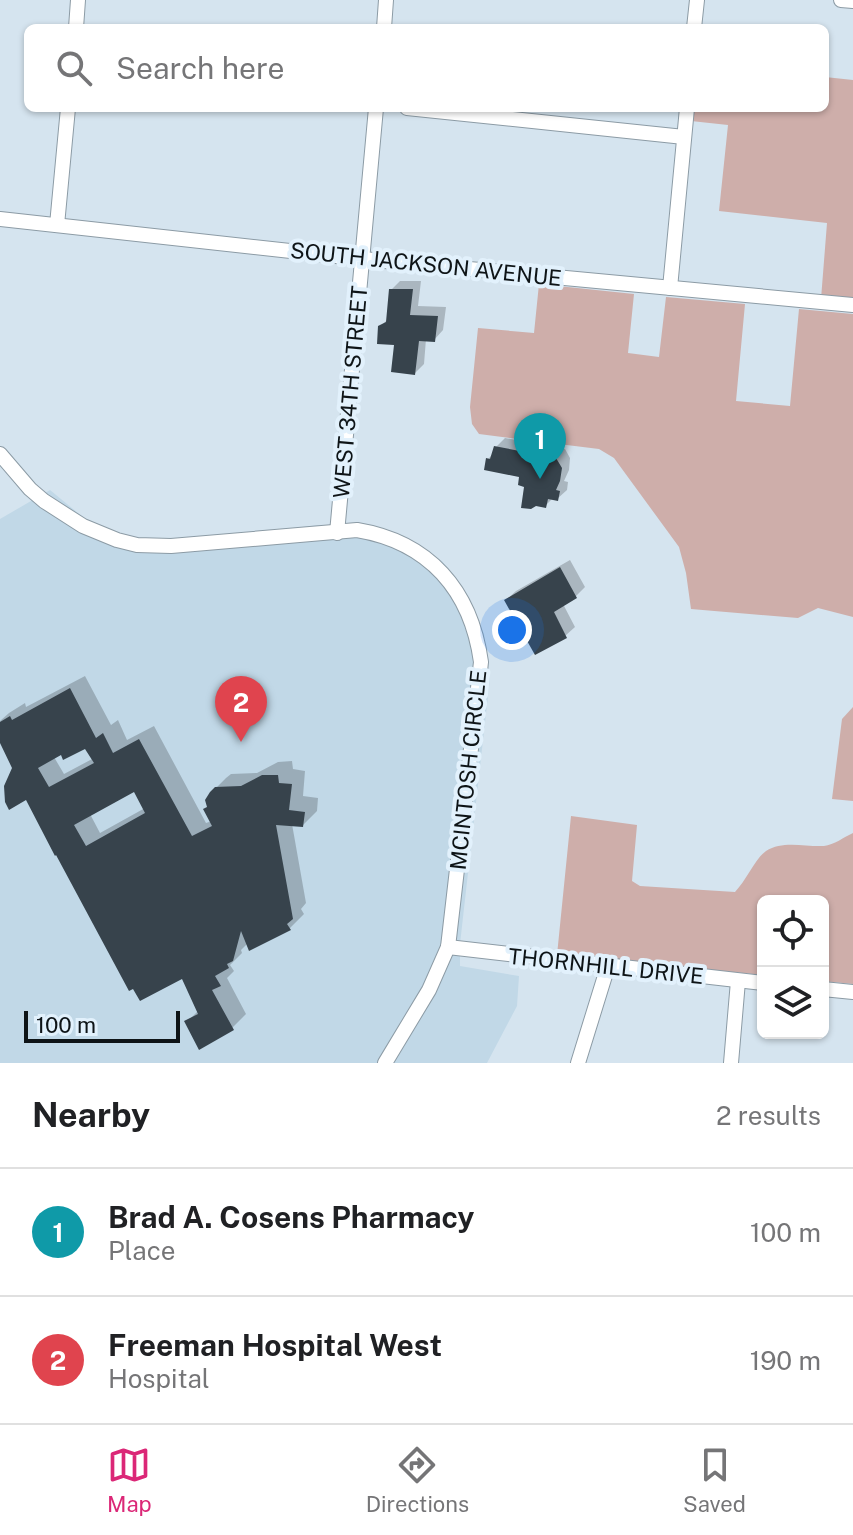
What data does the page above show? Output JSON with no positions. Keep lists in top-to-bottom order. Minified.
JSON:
{"streets":{"street":["SOUTH JACKSON AVENUE","WEST 34TH STREET","MCINTOSH CIRCLE","THORNHILL DRIVE"]},"crossings":[["SOUTH JACKSON AVENUE","WEST 34TH STREET"],["WEST 34TH STREET","MCINTOSH CIRCLE"],["MCINTOSH CIRCLE","THORNHILL DRIVE"]],"scale_bar":"100 m","page":{"search":"Search here","pins":["1","2"],"scale":"100 m","heading":["Nearby","2 results"],"list":[{"mark":"1","name":"Brad A. Cosens Pharmacy","note":"Place","value":"100 m"},{"mark":"2","name":"Freeman Hospital West","note":"Hospital","value":"190 m"}],"nav":["Map","Directions","Saved"]}}
